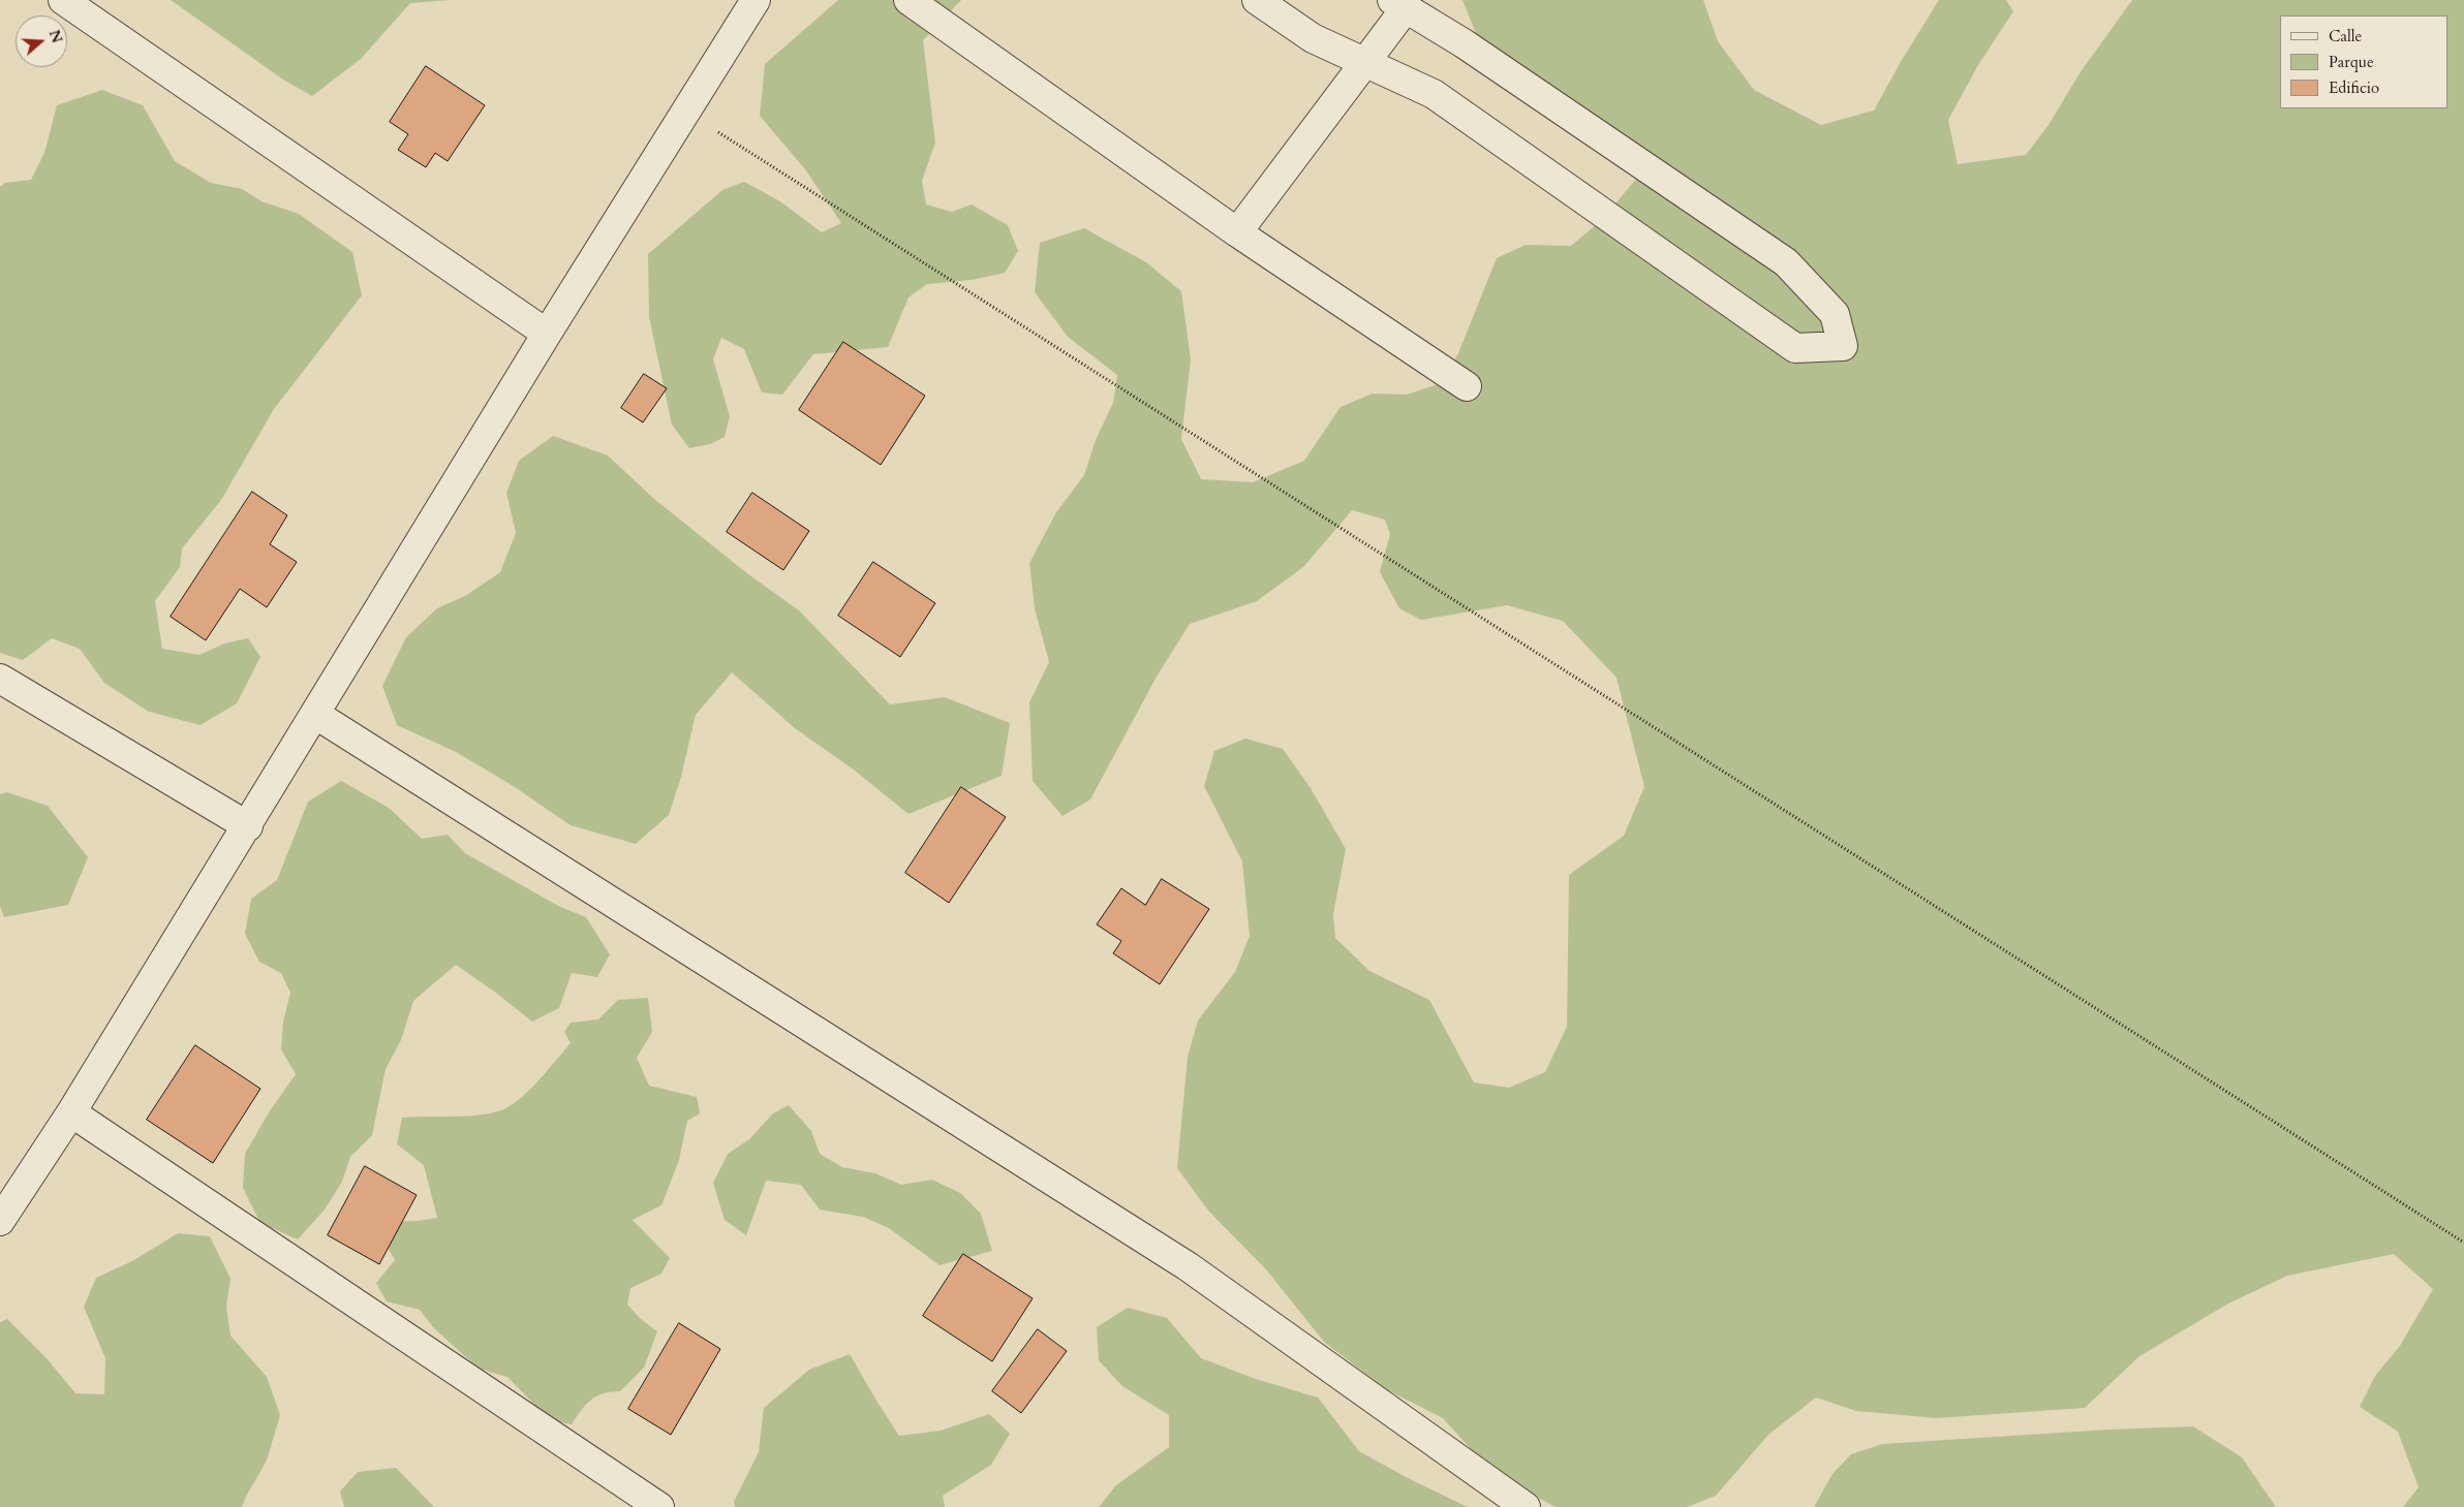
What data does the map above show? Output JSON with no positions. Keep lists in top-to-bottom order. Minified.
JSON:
{"legend":["Calle","Parque","Edificio"],"north":"right"}
